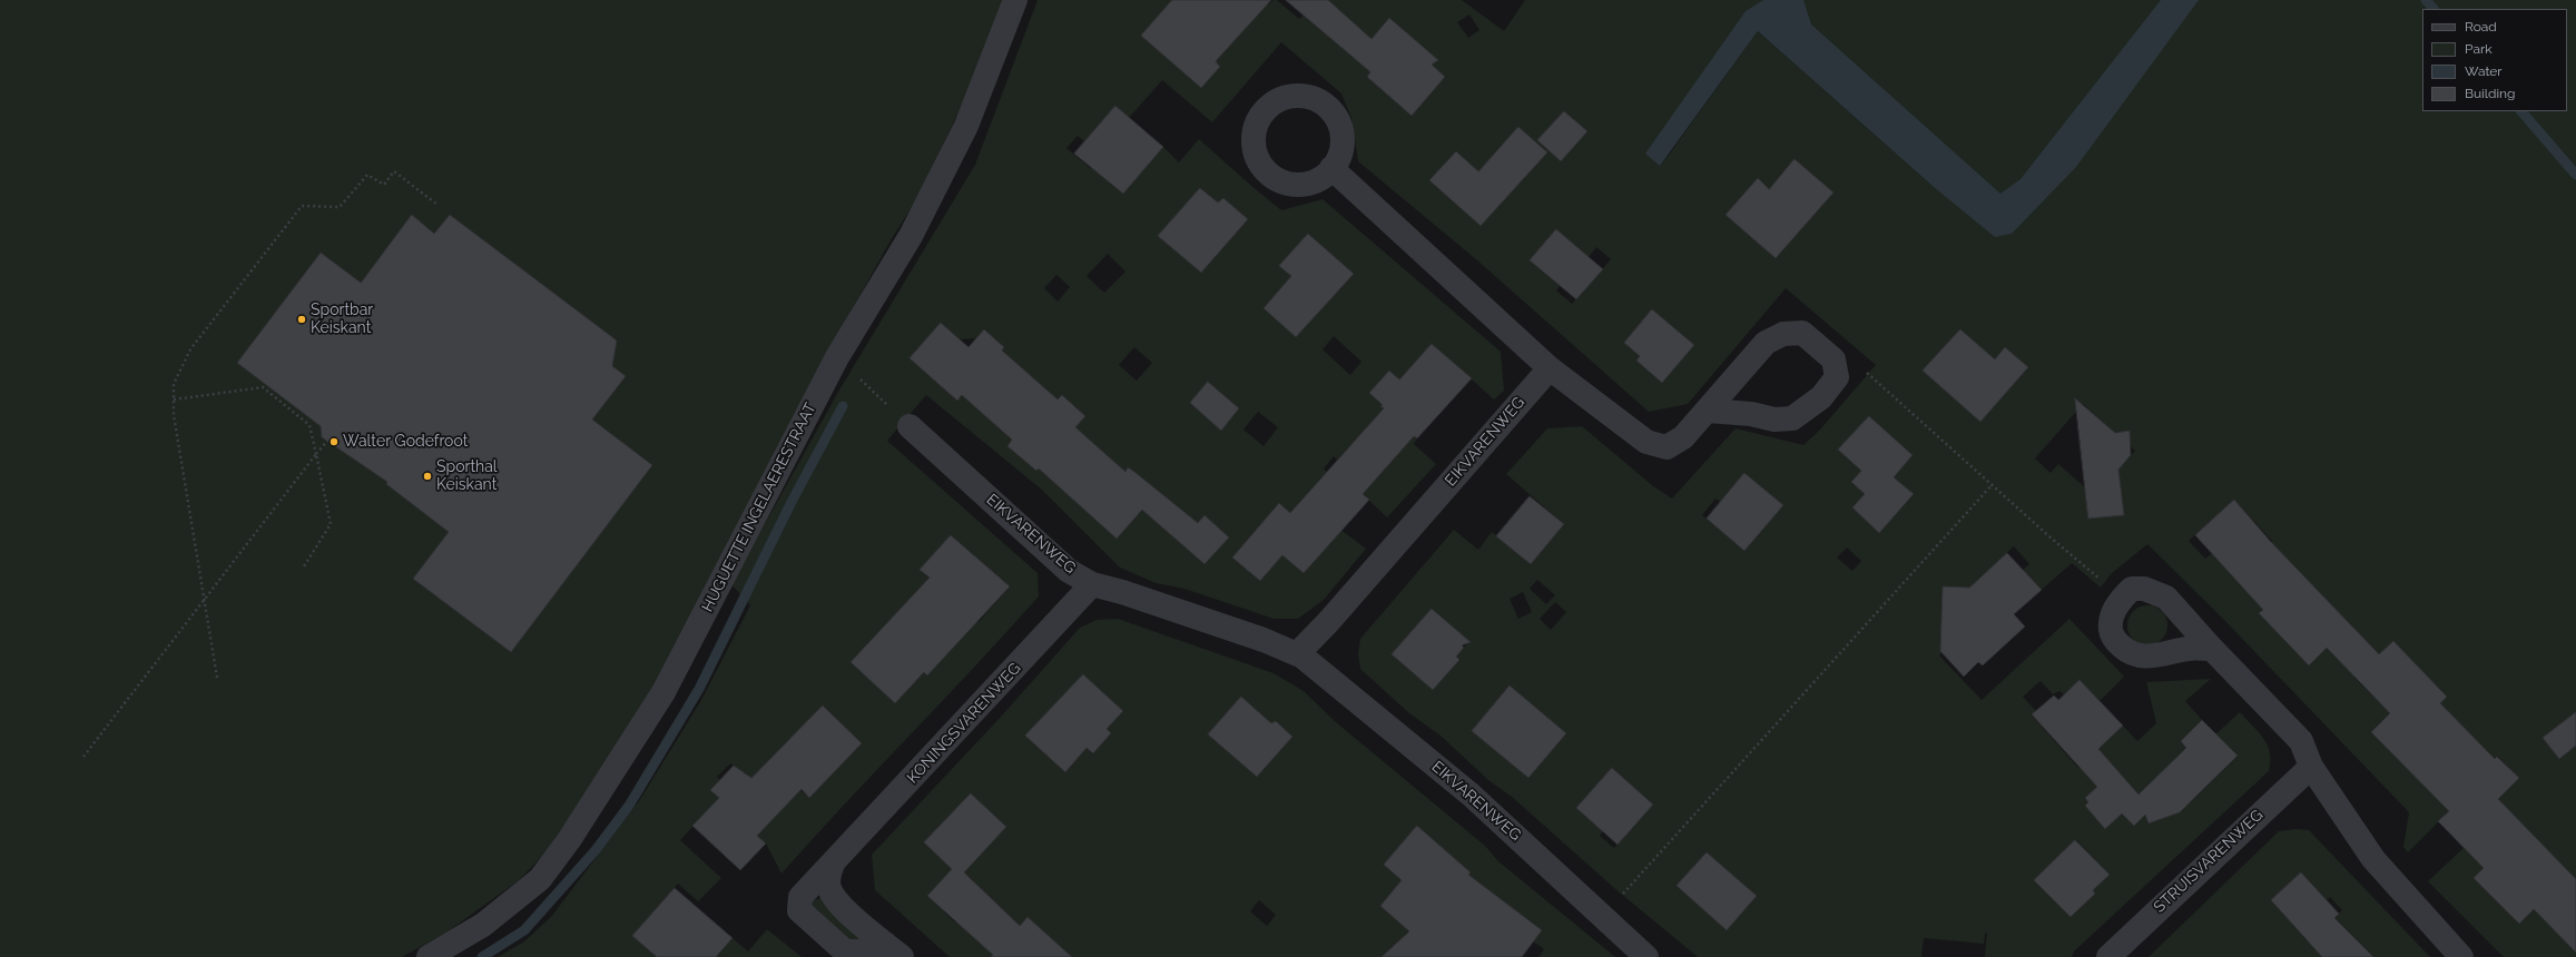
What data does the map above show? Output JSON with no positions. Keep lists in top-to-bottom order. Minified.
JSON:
{"streets":{"street":["EIKVARENWEG","HUGUETTE INGELAERESTRAAT","KONINGSVARENWEG","STRUISVARENWEG"]},"crossings":[["EIKVARENWEG","KONINGSVARENWEG"]],"places":["Sportbar Keiskant","Walter Godefroot","Sporthal Keiskant"],"legend":["Road","Park","Water","Building"]}
